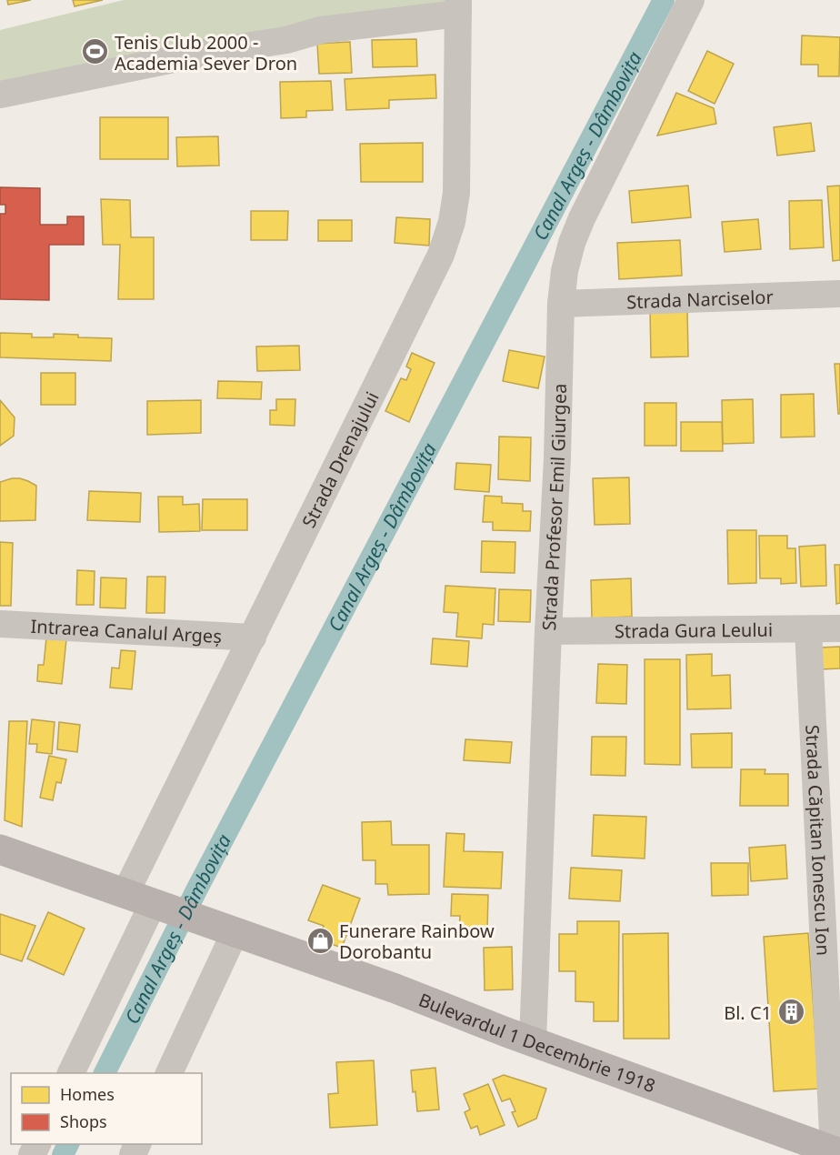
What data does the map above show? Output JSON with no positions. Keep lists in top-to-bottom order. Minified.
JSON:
{"streets":{"main road":["Bulevardul 1 Decembrie 1918"],"street":["Strada Narciselor","Strada Drenajului","Strada Profesor Emil Giurgea","Intrarea Canalul Argeș","Strada Gura Leului","Strada Căpitan Ionescu Ion"]},"crossings":[["Strada Narciselor","Strada Profesor Emil Giurgea"],["Strada Drenajului","Intrarea Canalul Argeș"],["Strada Drenajului","Bulevardul 1 Decembrie 1918"],["Strada Profesor Emil Giurgea","Strada Gura Leului"],["Strada Profesor Emil Giurgea","Bulevardul 1 Decembrie 1918"],["Strada Gura Leului","Strada Căpitan Ionescu Ion"],["Strada Căpitan Ionescu Ion","Bulevardul 1 Decembrie 1918"]],"water":["Canal Argeș - Dâmbovița"],"places":{"sports":["Tenis Club 2000 - Academia Sever Dron"],"shop":["Funerare Rainbow Dorobantu"],"building":["Bl. C1"]},"legend":["Homes","Shops"]}
